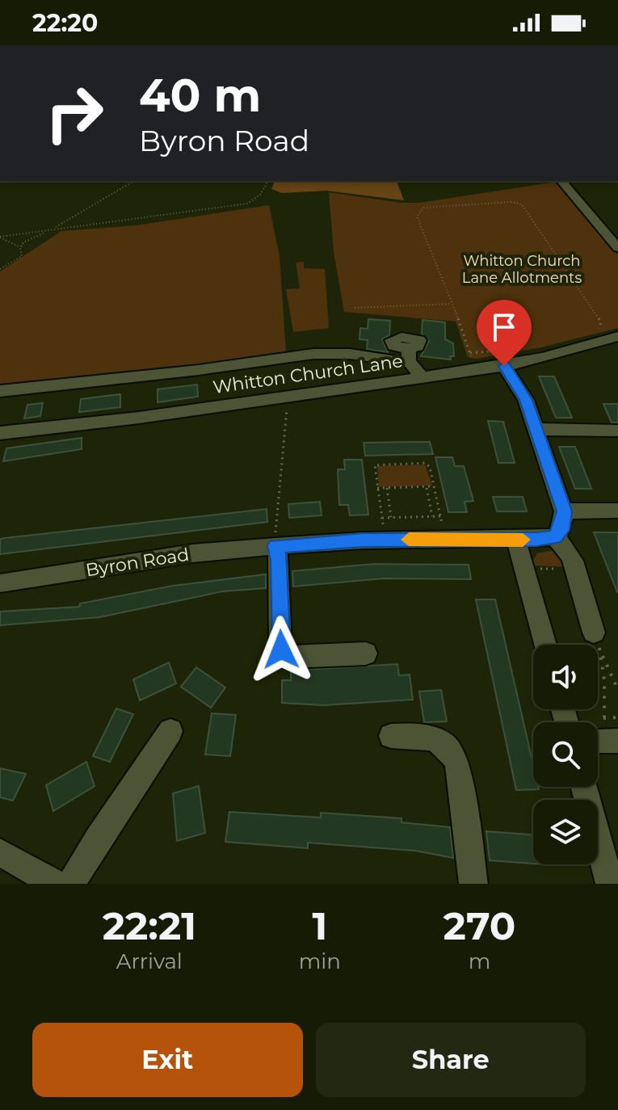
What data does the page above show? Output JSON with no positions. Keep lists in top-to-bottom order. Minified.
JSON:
{"streets":{"street":["Whitton Church Lane","Byron Road"]},"parks":["Whitton Church Lane Allotments"],"page":{"status":"22:20","turn":["40 m","Byron Road"],"eta":["22:21","Arrival","1","min","270","m"],"buttons":["Exit","Share"]}}
